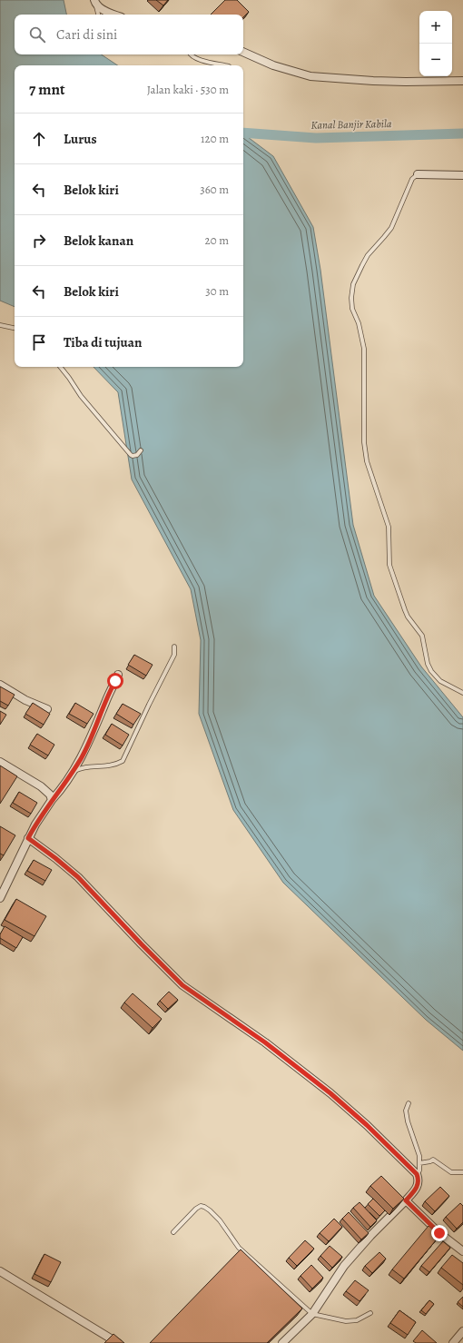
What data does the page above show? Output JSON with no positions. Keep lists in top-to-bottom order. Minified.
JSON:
{"water":["Kanal Banjir Kabila"],"page":{"map_buttons":["+","−"],"search":"Cari di sini","heading":["7 mnt","Jalan kaki · 530 m"],"list":[["Lurus","120 m"],["Belok kiri","360 m"],["Belok kanan","20 m"],["Belok kiri","30 m"],"Tiba di tujuan"]}}
